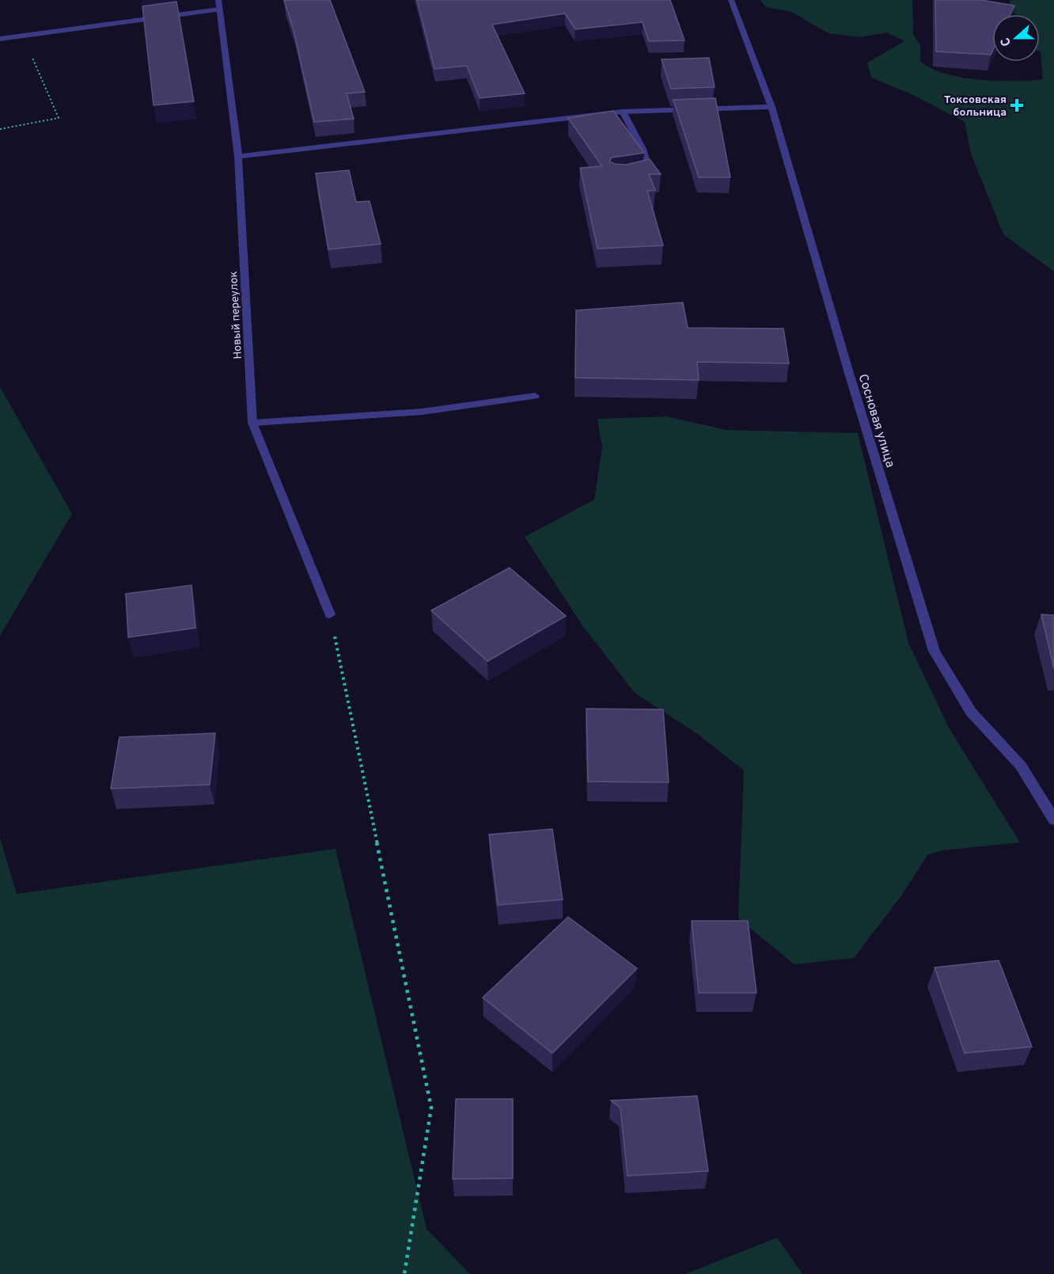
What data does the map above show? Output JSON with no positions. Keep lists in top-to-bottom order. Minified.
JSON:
{"streets":{"street":["Новый переулок","Сосновая улица"]},"places":{"health":["Токсовская больница"]},"north":"left"}
